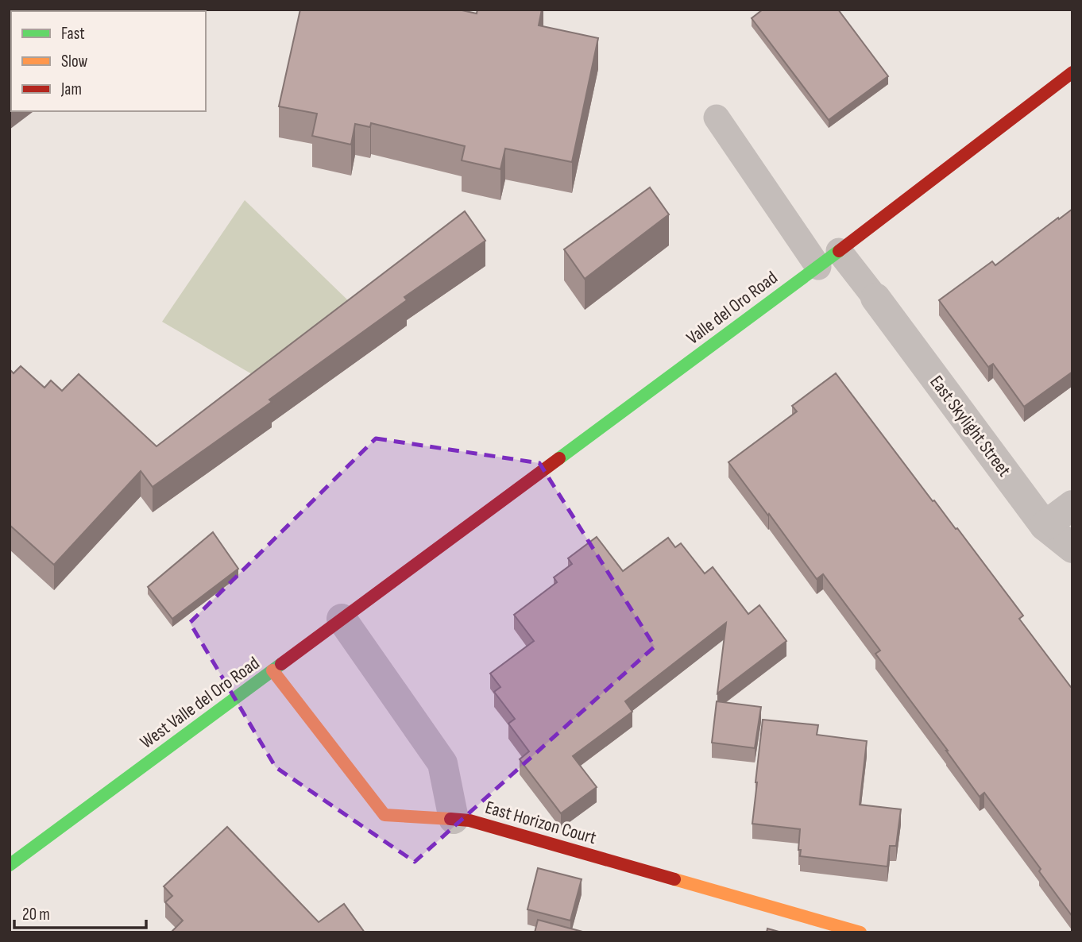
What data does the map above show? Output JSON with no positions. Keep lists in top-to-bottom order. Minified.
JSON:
{"streets":{"street":["Valle del Oro Road","East Skylight Street","West Valle del Oro Road","East Horizon Court"]},"crossings":[["Valle del Oro Road","West Valle del Oro Road"],["West Valle del Oro Road","East Horizon Court"]],"legend":["Fast","Slow","Jam"],"scale_bar":"20 m"}
